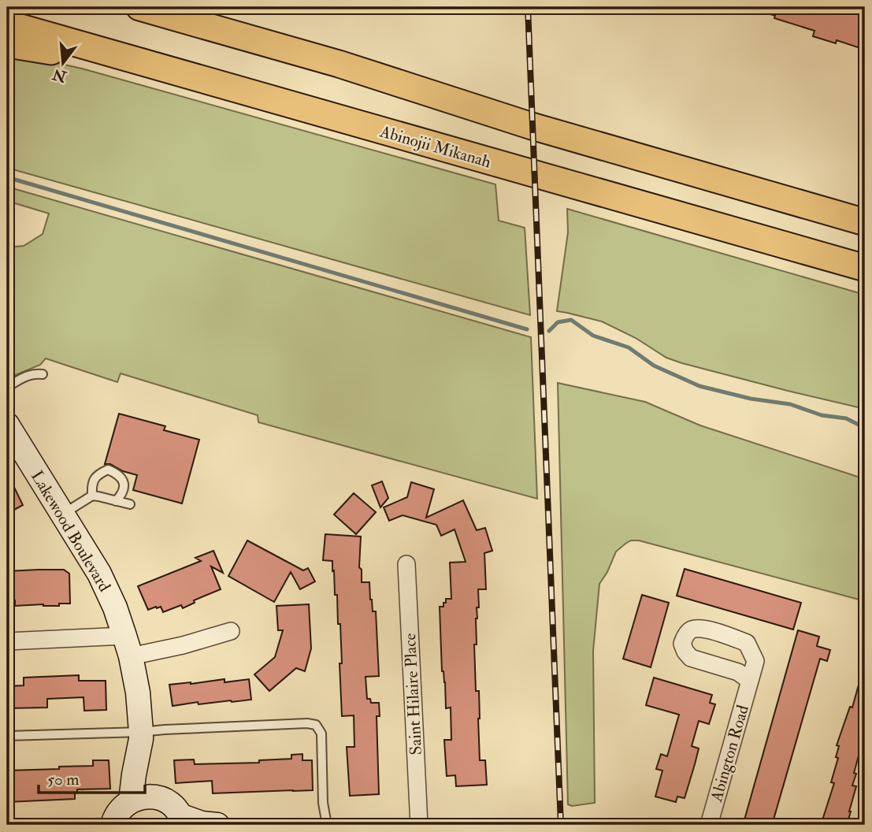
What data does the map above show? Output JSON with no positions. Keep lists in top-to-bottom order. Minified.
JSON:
{"streets":{"main road":["Abinojii Mikanah"],"street":["Lakewood Boulevard","Saint Hilaire Place","Abington Road"]},"scale_bar":"50 m","north":"bottom"}
